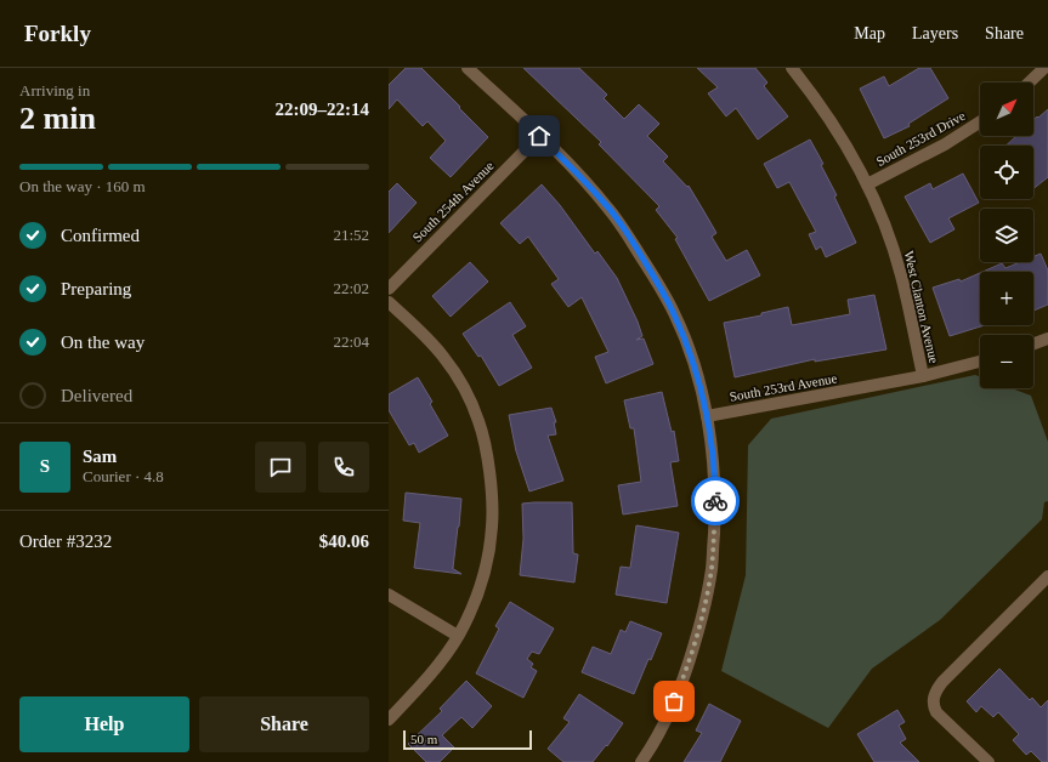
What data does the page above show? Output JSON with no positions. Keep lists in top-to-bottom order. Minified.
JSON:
{"streets":{"street":["South 253rd Drive","South 254th Avenue","West Clanton Avenue","South 253rd Avenue"]},"crossings":[["South 253rd Drive","West Clanton Avenue"],["West Clanton Avenue","South 253rd Avenue"]],"scale_bar":"50 m","north":"top right","page":{"header":"Forkly","nav":["Map","Layers","Share"],"heading":["2 min","Arriving in","22:09–22:14"],"panel":["Sam","Courier · 4.8","Order #3232","$40.06"],"map_buttons":["+","−"],"bar":"On the way · 160 m","list":[["Confirmed","21:52"],["Preparing","22:02"],["On the way","22:04"],"Delivered"],"round":"S","buttons":["Help","Share"],"scale":"50 m"}}
